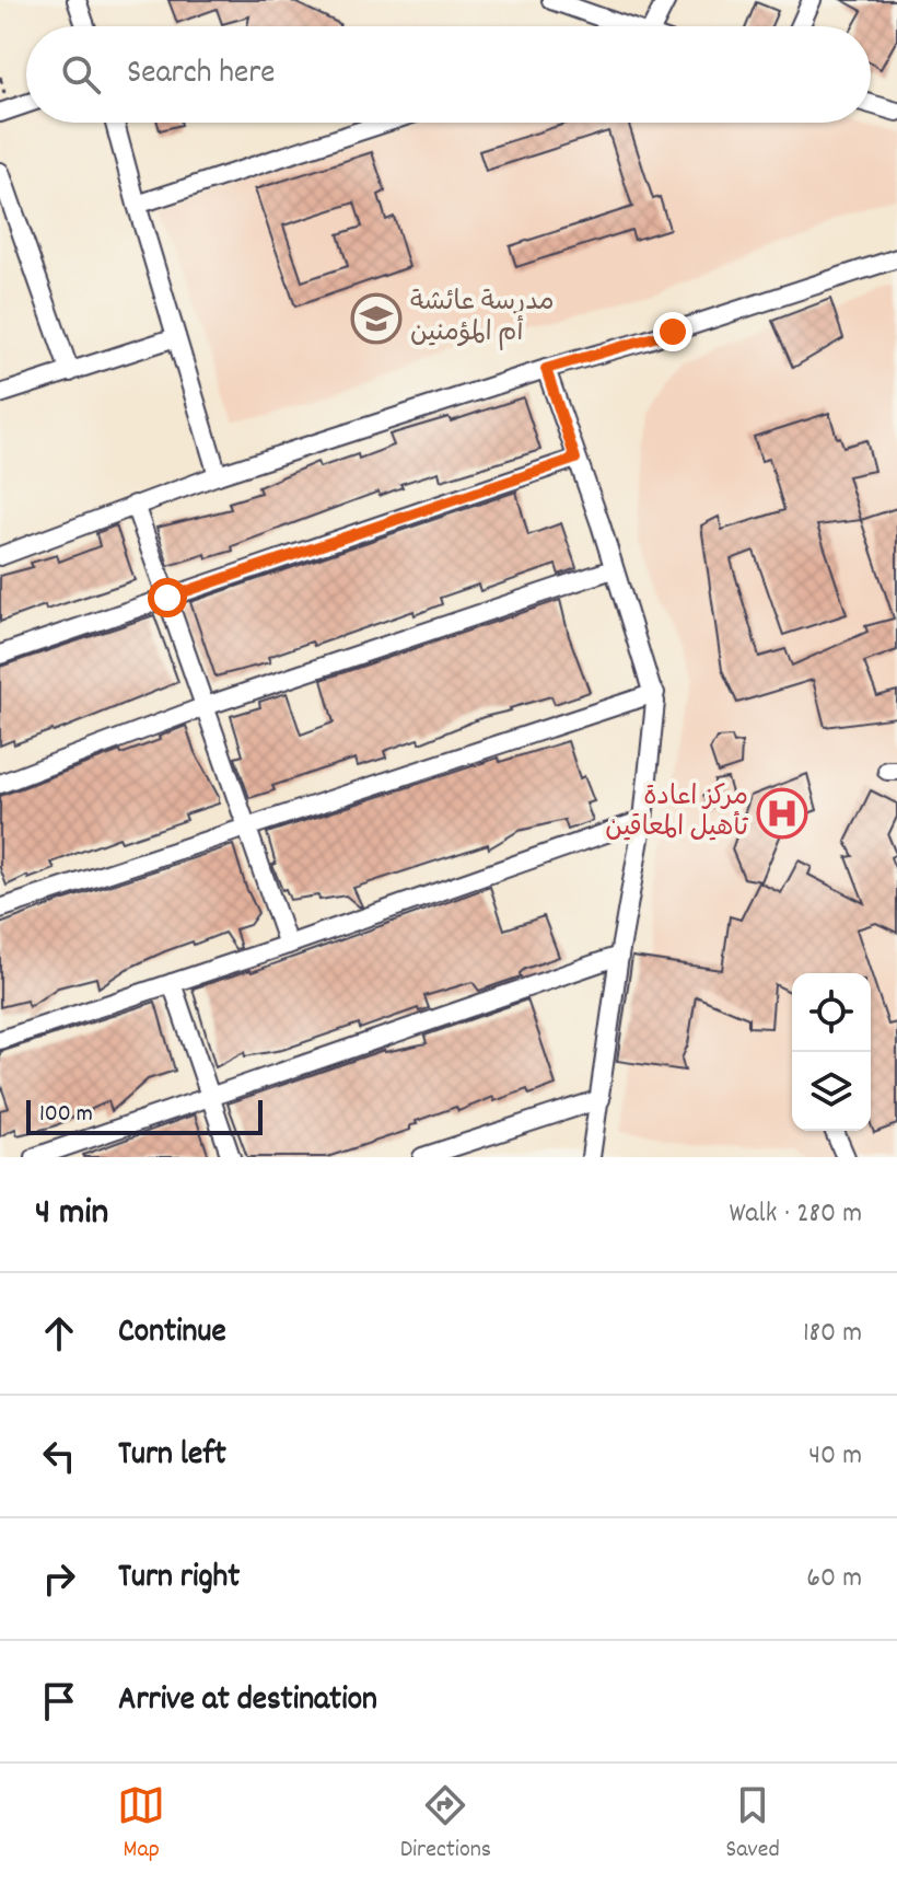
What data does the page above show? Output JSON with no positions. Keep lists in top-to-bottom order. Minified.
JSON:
{"places":{"school or university":["مدرسة عائشة أم المؤمنين"],"hospital":["مركز اعادة تأهيل المعاقين"]},"scale_bar":"100 m","page":{"search":"Search here","scale":"100 m","heading":["4 min","Walk · 280 m"],"list":[["Continue","180 m"],["Turn left","40 m"],["Turn right","60 m"],"Arrive at destination"],"nav":["Map","Directions","Saved"]}}
